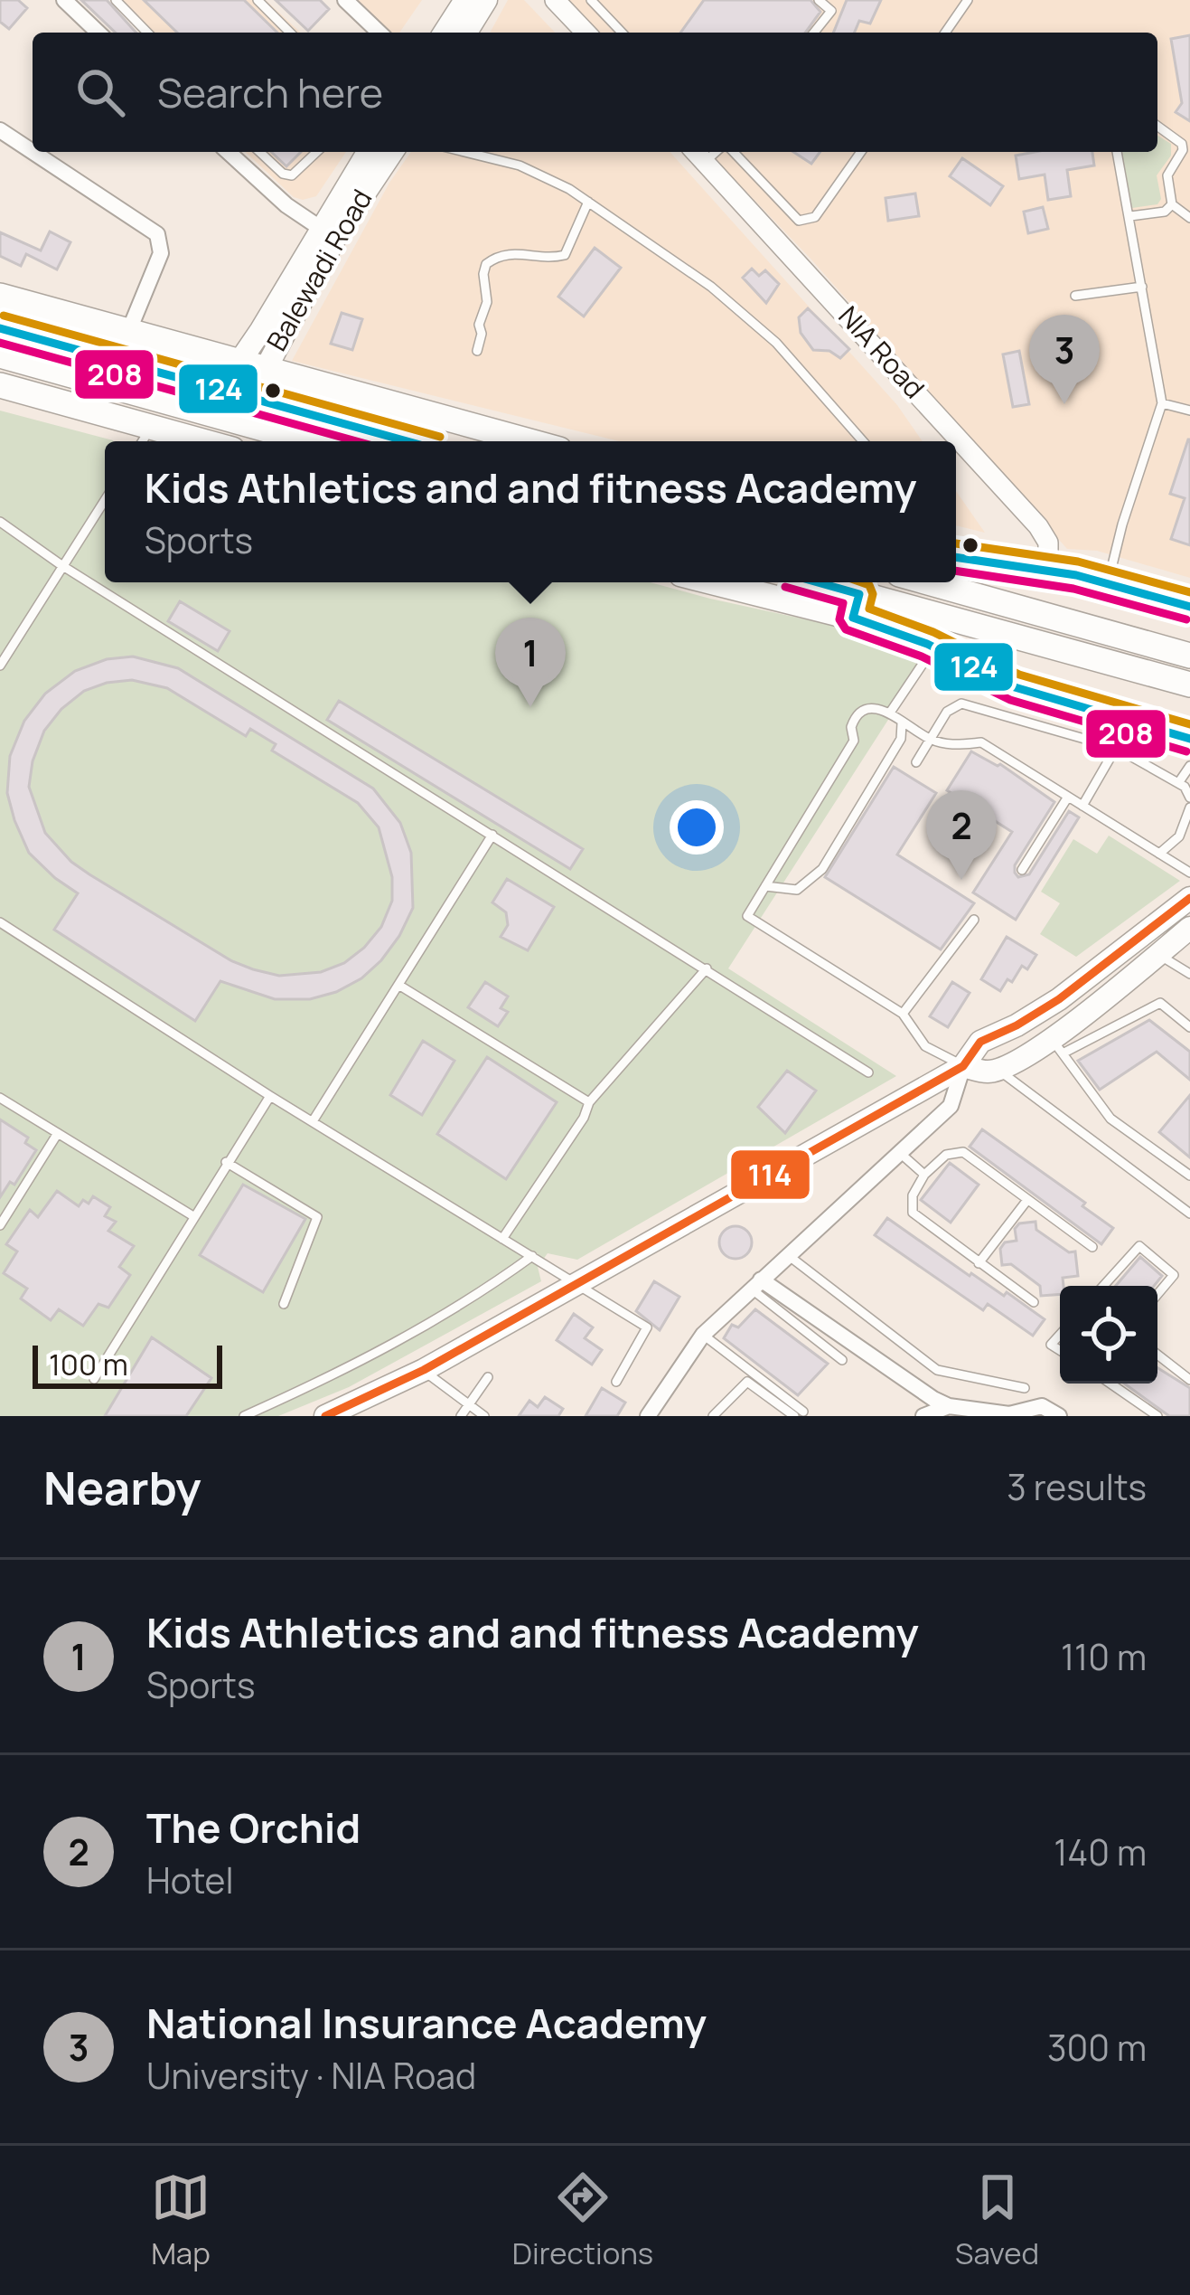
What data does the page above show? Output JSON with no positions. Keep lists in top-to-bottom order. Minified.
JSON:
{"streets":{"main road":["Balewadi Road"],"street":["NIA Road"]},"lines":["transit line 124","transit line 208","transit line 114"],"scale_bar":"100 m","page":{"search":"Search here","pins":["3","1","2"],"popup":["Kids Athletics and and fitness Academy","Sports"],"scale":"100 m","heading":["Nearby","3 results"],"list":[{"mark":"1","name":"Kids Athletics and and fitness Academy","note":"Sports","value":"110 m"},{"mark":"2","name":"The Orchid","note":"Hotel","value":"140 m"},{"mark":"3","name":"National Insurance Academy","note":"University · NIA Road","value":"300 m"}],"nav":["Map","Directions","Saved"]}}
